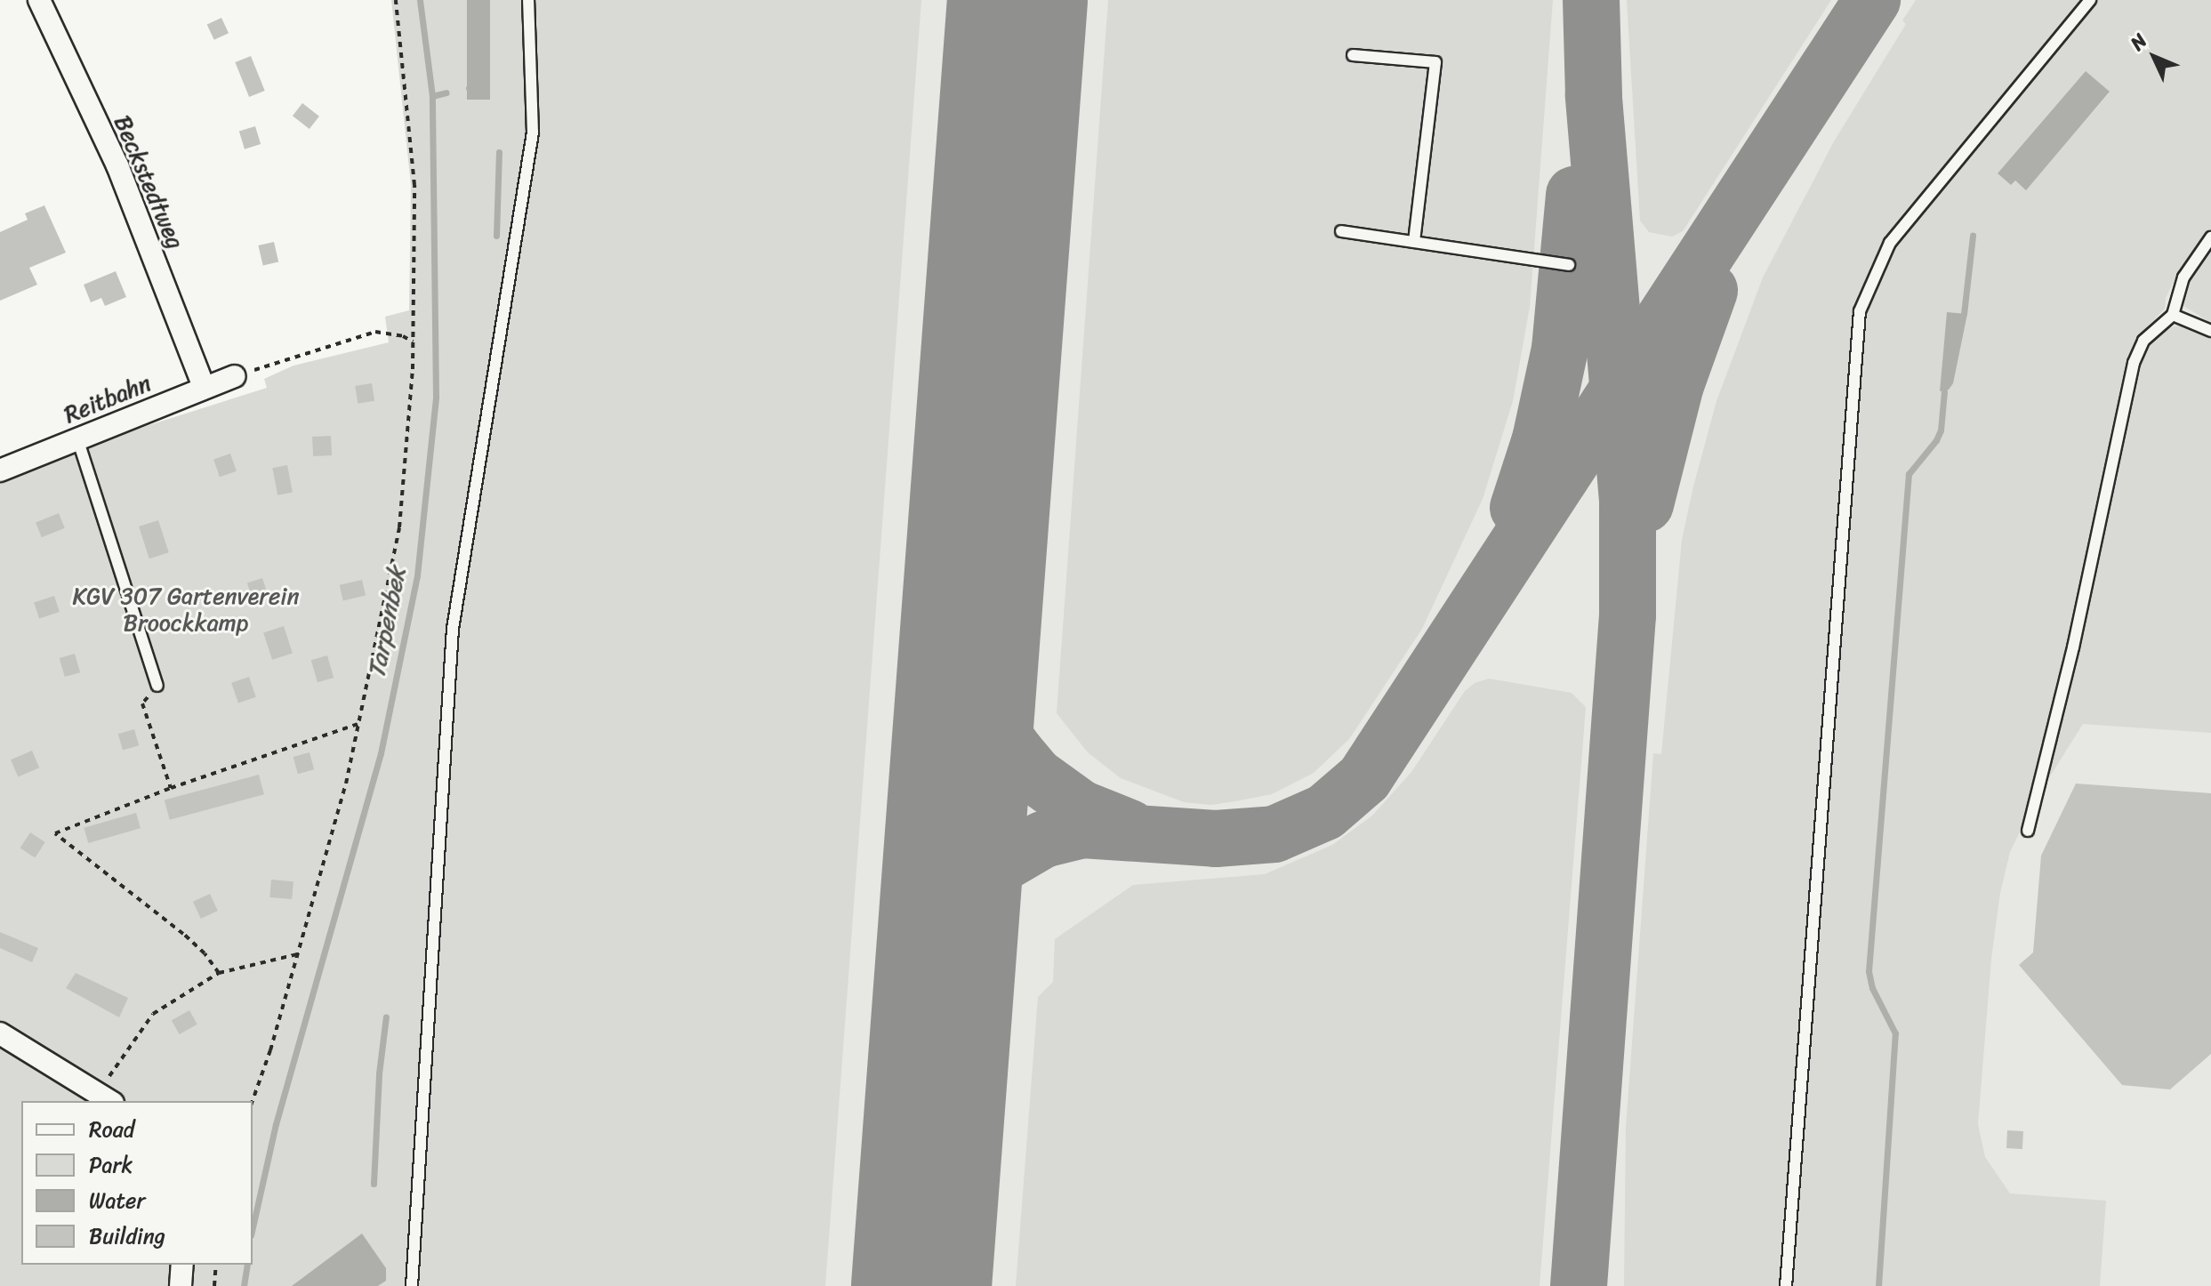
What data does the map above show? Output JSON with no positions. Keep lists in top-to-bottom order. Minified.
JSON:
{"streets":{"street":["Beckstedtweg","Reitbahn"]},"crossings":[["Beckstedtweg","Reitbahn"]],"water":["Tarpenbek"],"parks":["KGV 307 Gartenverein Broockkamp"],"legend":["Road","Park","Water","Building"],"north":"top left"}
